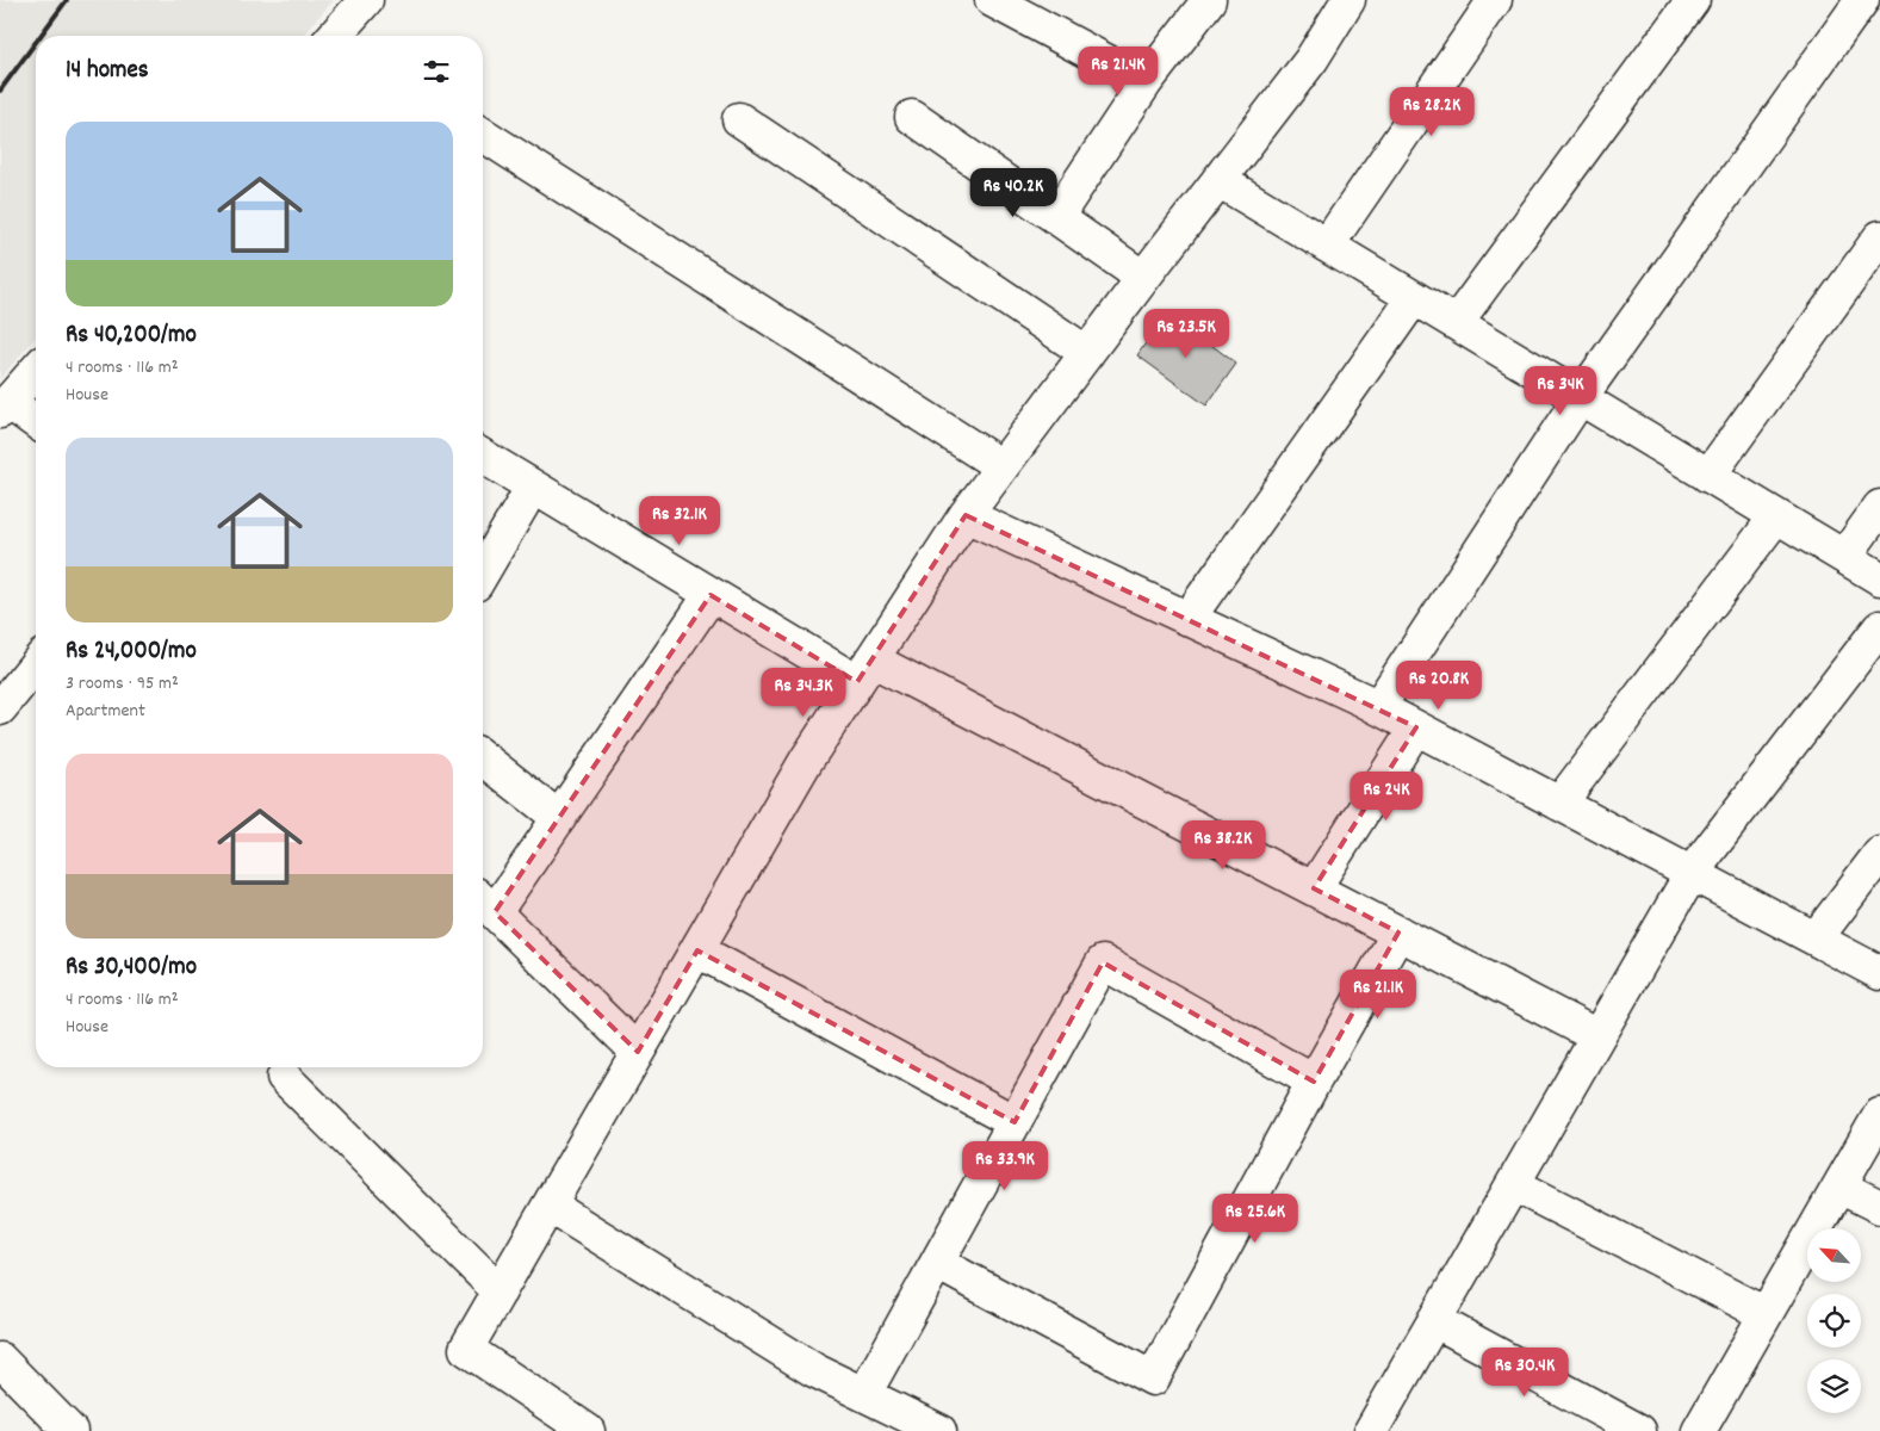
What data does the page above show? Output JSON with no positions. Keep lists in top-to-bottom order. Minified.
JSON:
{"north":"top left","page":{"heading":"14 homes","price":["Rs 21.4K","Rs 28.2K","Rs 40.2K","Rs 23.5K","Rs 34K","Rs 32.1K","Rs 20.8K","Rs 34.3K","Rs 24K","Rs 38.2K","Rs 21.1K","Rs 33.9K","Rs 25.6K","Rs 30.4K"],"list":[{"name":"Rs 40,200/mo","note":"4 rooms · 116 m² · House"},{"name":"Rs 24,000/mo","note":"3 rooms · 95 m² · Apartment"},{"name":"Rs 30,400/mo","note":"4 rooms · 116 m² · House"}]}}
